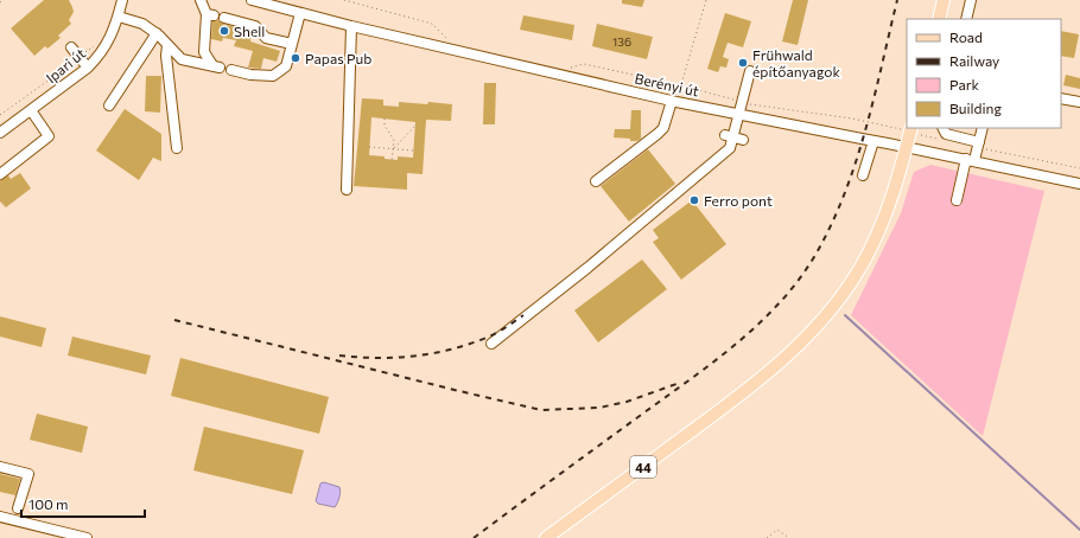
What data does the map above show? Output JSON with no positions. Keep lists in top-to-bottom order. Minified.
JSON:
{"streets":{"main road":["44"],"street":["Ipari út","Berényi út"]},"crossings":[["Berényi út","44"]],"places":["Shell","Papas Pub","Frühwald építőanyagok","Ferro pont"],"house_numbers":["136"],"legend":["Road","Railway","Park","Building"],"scale_bar":"100 m"}
